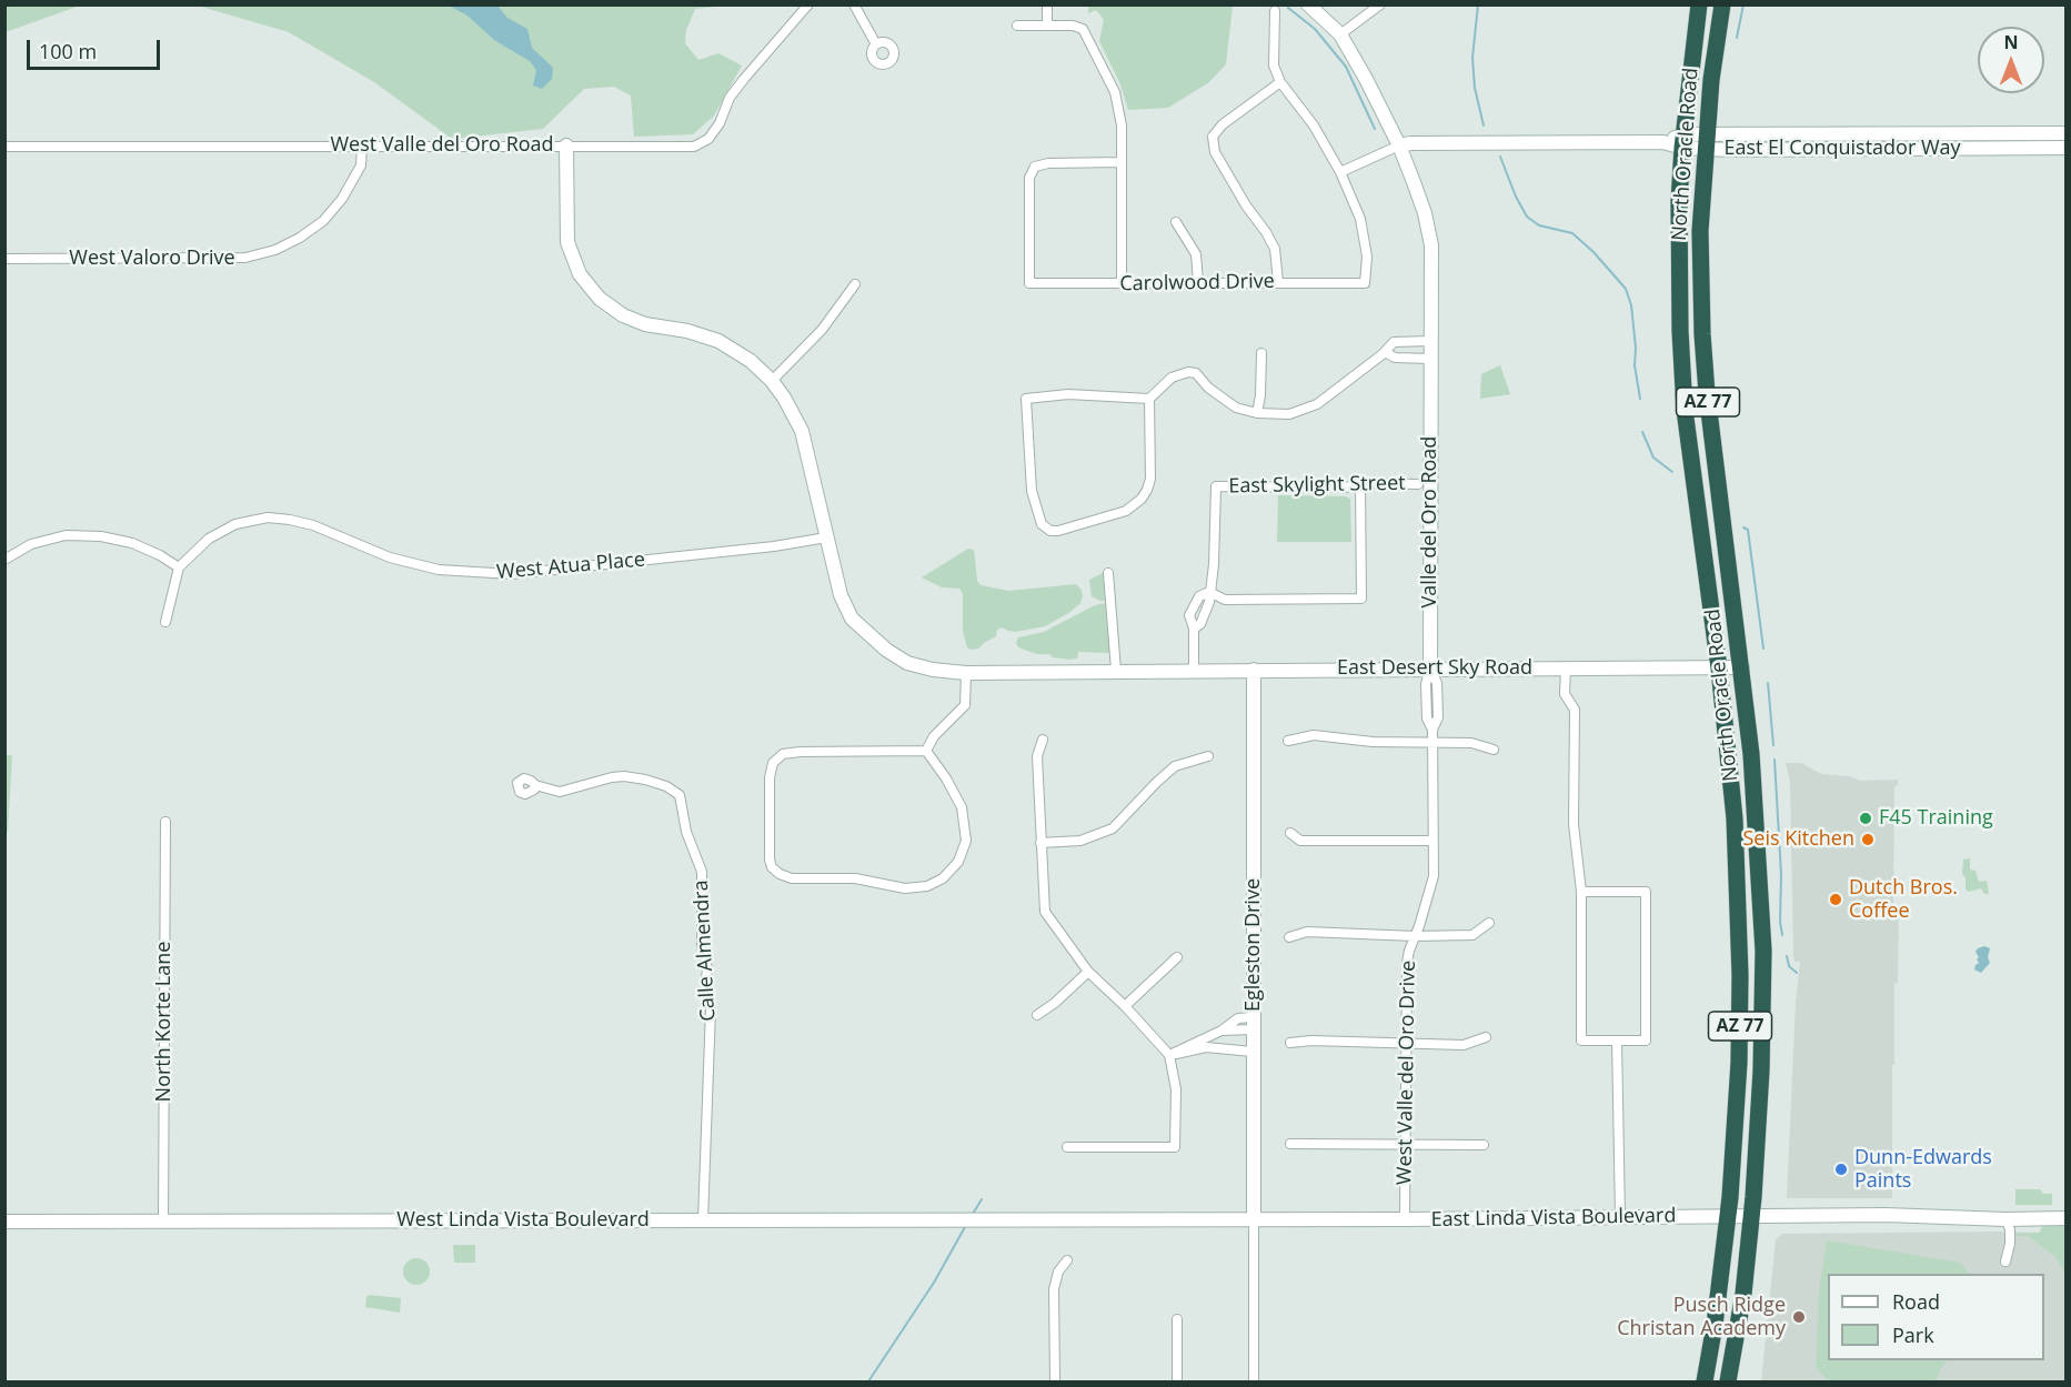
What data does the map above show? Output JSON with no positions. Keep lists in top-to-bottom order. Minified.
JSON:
{"streets":{"highway":["North Oracle Road","AZ 77"],"street":["West Valle del Oro Road","East El Conquistador Way","West Valoro Drive","Carolwood Drive","East Skylight Street","Valle del Oro Road","West Atua Place","East Desert Sky Road","Egleston Drive","Calle Almendra","North Korte Lane","West Valle del Oro Drive","East Linda Vista Boulevard","West Linda Vista Boulevard"]},"crossings":[["West Valle del Oro Road","West Valoro Drive"],["West Valle del Oro Road","East Desert Sky Road"],["East El Conquistador Way","North Oracle Road"],["North Oracle Road","East Desert Sky Road"],["North Oracle Road","East Linda Vista Boulevard"],["Valle del Oro Road","East Desert Sky Road"],["Valle del Oro Road","West Valle del Oro Drive"],["West Atua Place","East Desert Sky Road"],["East Desert Sky Road","Egleston Drive"],["East Desert Sky Road","West Valle del Oro Drive"],["Egleston Drive","East Linda Vista Boulevard"],["Calle Almendra","West Linda Vista Boulevard"],["North Korte Lane","West Linda Vista Boulevard"],["West Valle del Oro Drive","East Linda Vista Boulevard"],["East Linda Vista Boulevard","West Linda Vista Boulevard"]],"places":["F45 Training","Seis Kitchen","Dutch Bros. Coffee","Dunn-Edwards Paints","Pusch Ridge Christan Academy"],"legend":["Road","Park"],"scale_bar":"100 m","north":"top"}
